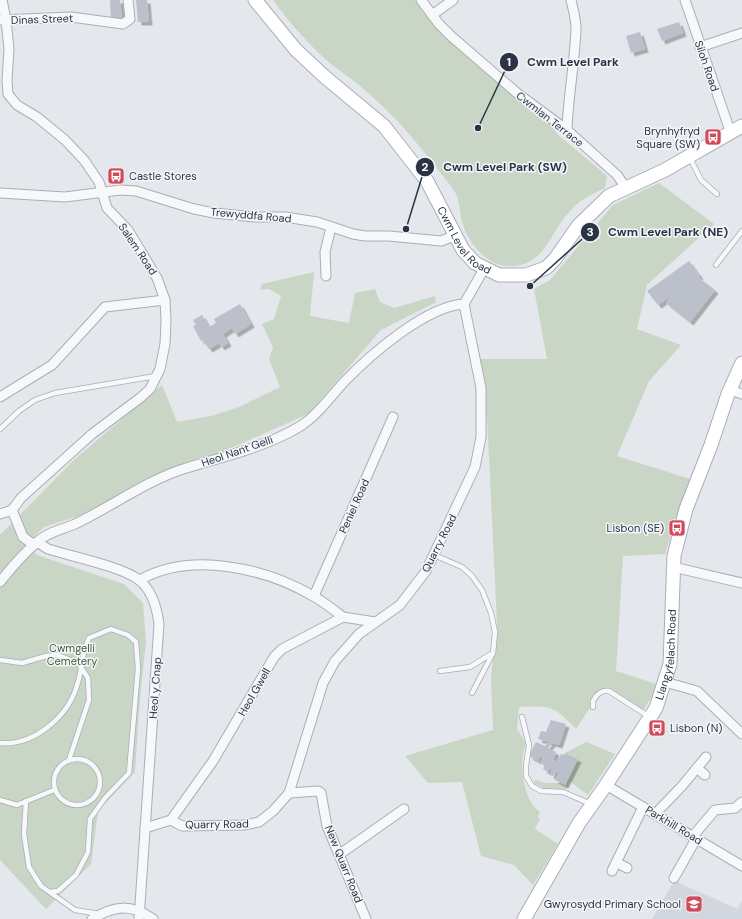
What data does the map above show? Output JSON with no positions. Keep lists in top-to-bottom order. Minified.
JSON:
{"streets":{"street":["Dinas Street","Siloh Road","Cwmlan Terrace","Trewyddfa Road","Cwm Level Road","Salem Road","Heol Nant Gelli","Peniel Road","Quarry Road","Llangyfelach Road","Heol y Cnap","Heol Gwell","Parkhill Road","New Quarr Road"]},"crossings":[["Dinas Street","Salem Road"],["Siloh Road","Cwm Level Road"],["Cwmlan Terrace","Cwm Level Road"],["Trewyddfa Road","Cwm Level Road"],["Trewyddfa Road","Salem Road"],["Salem Road","Heol y Cnap"],["Heol Nant Gelli","Quarry Road"],["Heol Nant Gelli","Heol y Cnap"],["Quarry Road","Heol y Cnap"],["Quarry Road","Heol Gwell"],["Quarry Road","New Quarr Road"],["Llangyfelach Road","Parkhill Road"]],"parks":["Cwmgelli Cemetery"],"places":{"other":["Cwm Level Park","Cwm Level Park (SW)","Cwm Level Park (NE)"],"bus stop":["Brynhyfryd Square (SW)","Castle Stores","Lisbon (SE)","Lisbon (N)"],"school or university":["Gwyrosydd Primary School"]}}
